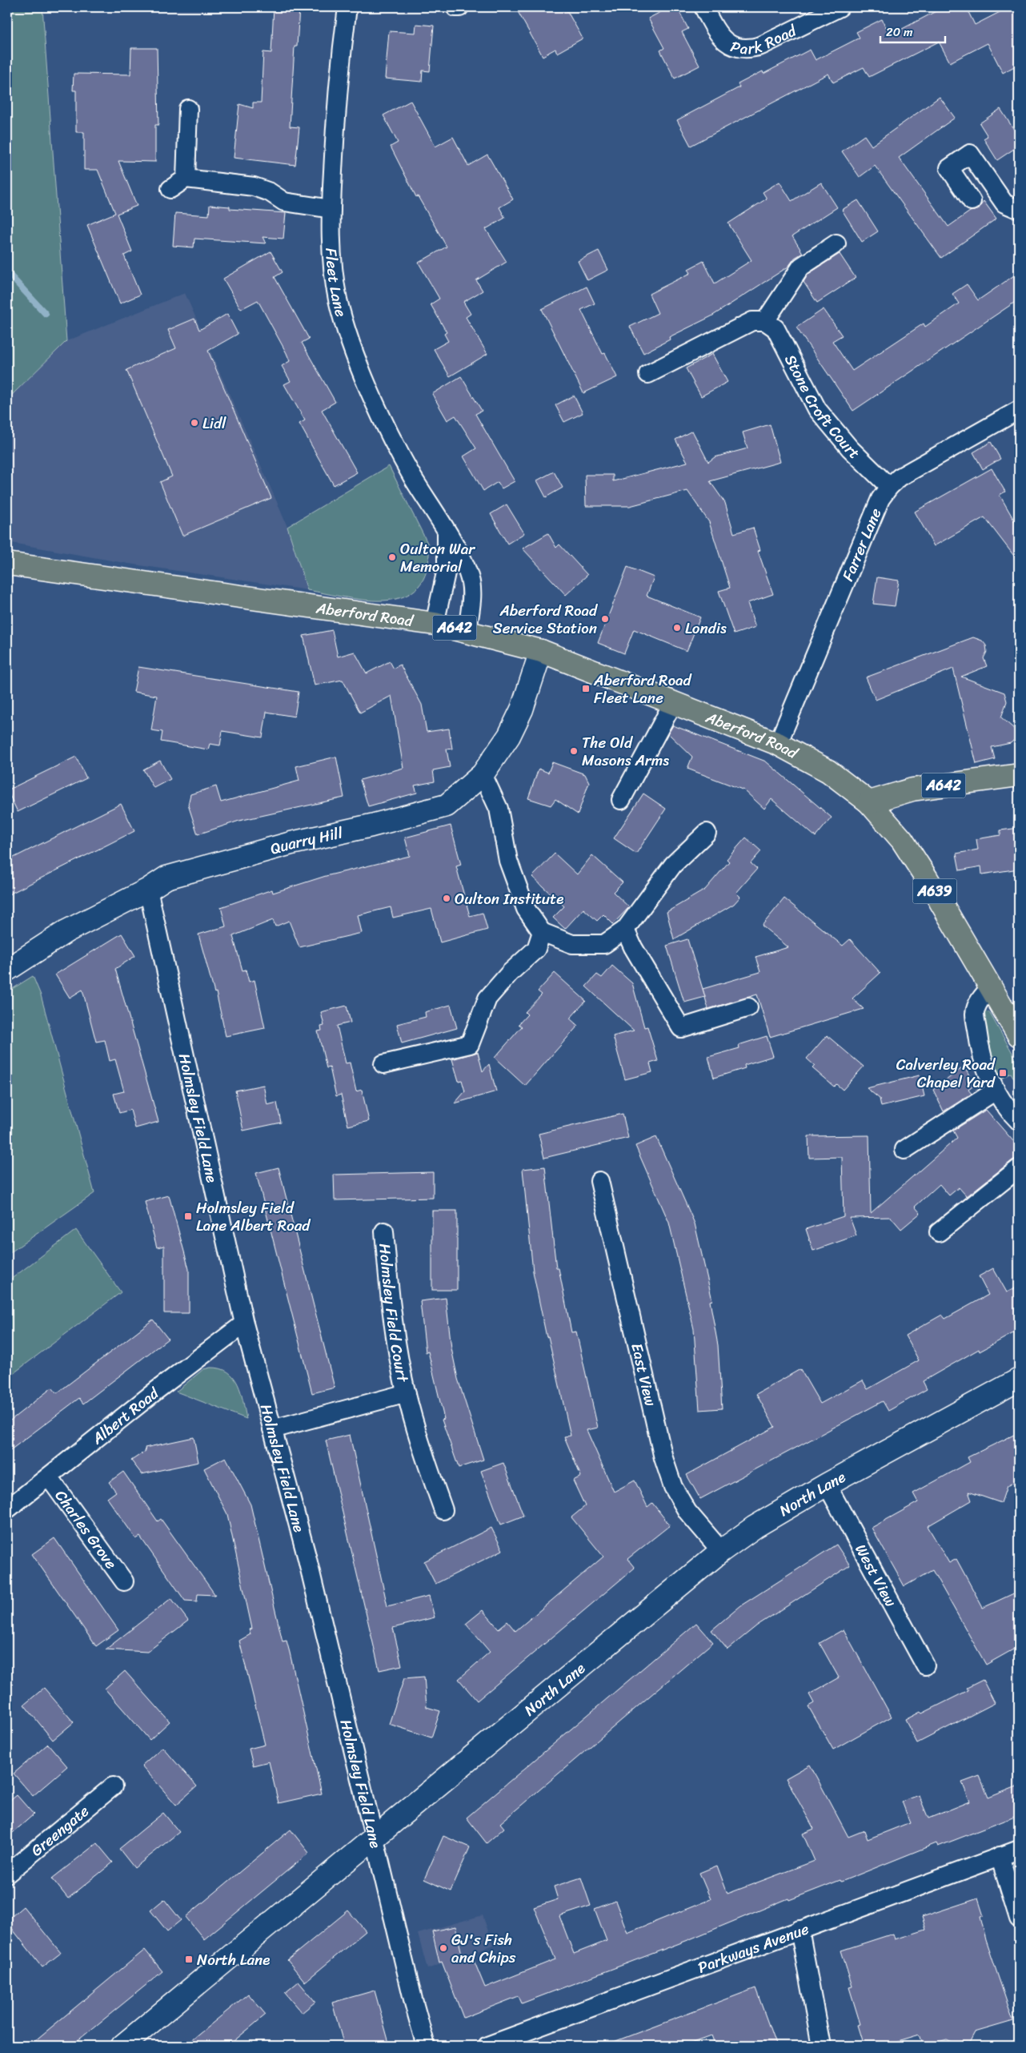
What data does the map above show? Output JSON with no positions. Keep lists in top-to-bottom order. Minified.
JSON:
{"streets":{"main road":["Aberford Road","A642","A639"],"street":["Park Road","Fleet Lane","Stone Croft Court","Farrer Lane","Quarry Hill","Holmsley Field Lane","Holmsley Field Court","East View","Albert Road","North Lane","Charles Grove","West View","Greengate","Parkways Avenue"]},"crossings":[["Fleet Lane","Aberford Road"],["Stone Croft Court","Farrer Lane"],["Farrer Lane","Aberford Road"],["Aberford Road","A642"],["Aberford Road","Quarry Hill"],["Aberford Road","A639"],["A642","A639"],["Quarry Hill","Holmsley Field Lane"],["Holmsley Field Lane","Holmsley Field Court"],["Holmsley Field Lane","Albert Road"],["Holmsley Field Lane","North Lane"],["East View","North Lane"],["Albert Road","Charles Grove"],["North Lane","West View"]],"places":{"other":["Lidl","Oulton War Memorial","Aberford Road Service Station","Londis","The Old Masons Arms","Oulton Institute","GJ's Fish and Chips"],"transit":["Aberford Road Fleet Lane","Calverley Road Chapel Yard","Holmsley Field Lane Albert Road","North Lane"]},"scale_bar":"20 m"}
